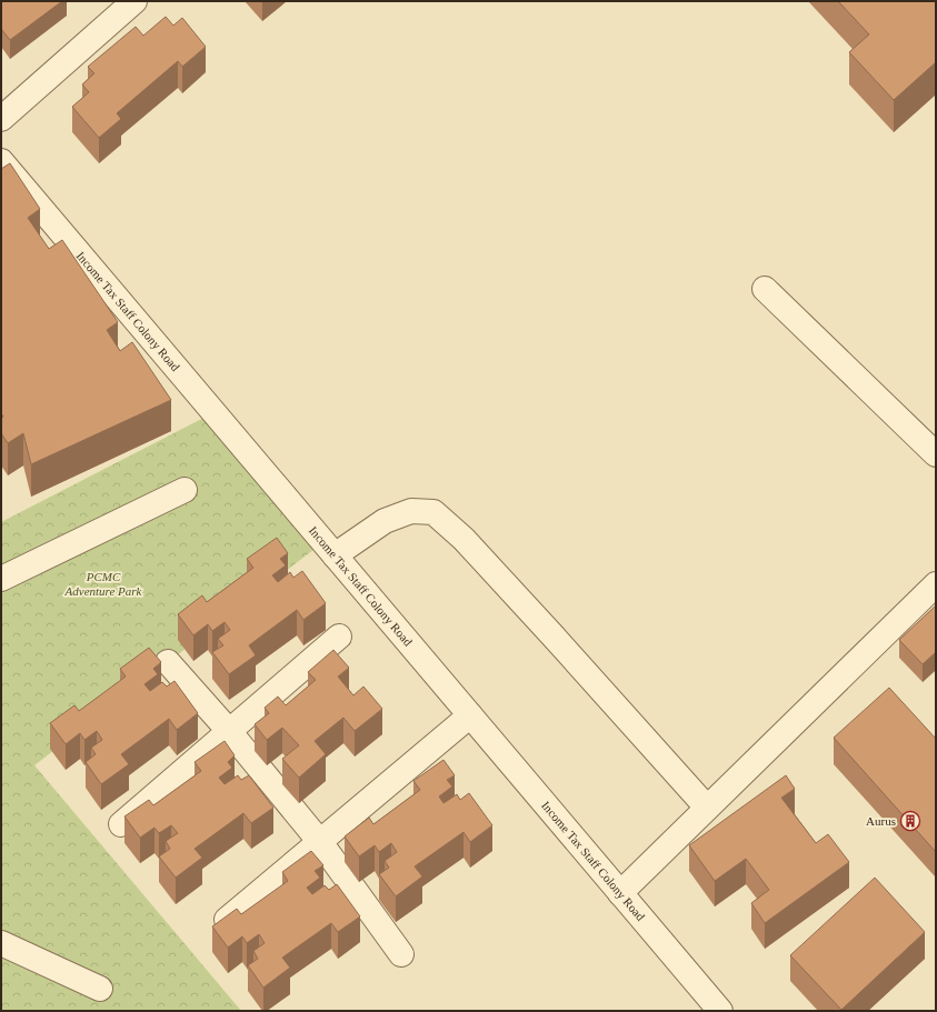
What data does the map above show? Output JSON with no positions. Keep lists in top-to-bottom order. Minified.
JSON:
{"streets":{"street":["Income Tax Staff Colony Road"]},"parks":["PCMC Adventure Park"],"places":{"building":["Aurus"]}}
